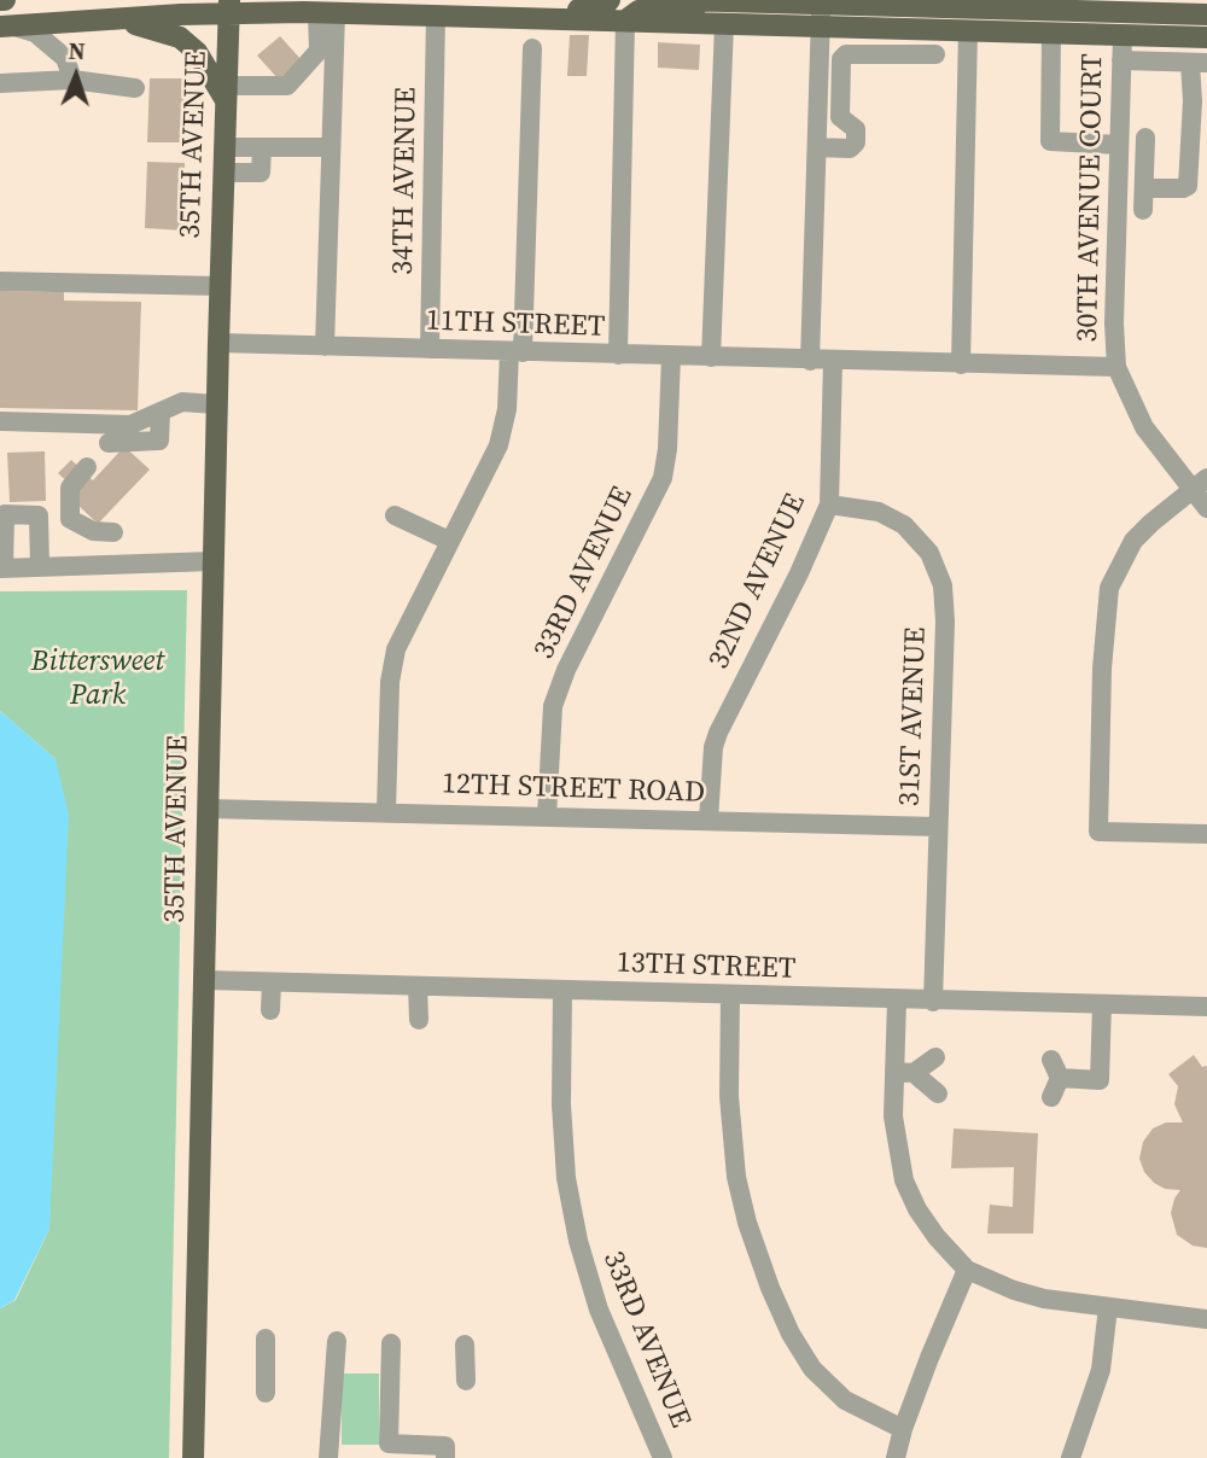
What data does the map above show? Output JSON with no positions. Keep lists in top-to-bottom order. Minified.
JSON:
{"streets":{"main road":["35TH AVENUE"],"street":["34TH AVENUE","30TH AVENUE COURT","11TH STREET","33RD AVENUE","32ND AVENUE","31ST AVENUE","12TH STREET ROAD","13TH STREET"]},"crossings":[["35TH AVENUE","11TH STREET"],["35TH AVENUE","12TH STREET ROAD"],["35TH AVENUE","13TH STREET"],["34TH AVENUE","11TH STREET"],["11TH STREET","33RD AVENUE"],["11TH STREET","32ND AVENUE"],["33RD AVENUE","12TH STREET ROAD"],["33RD AVENUE","13TH STREET"],["32ND AVENUE","31ST AVENUE"],["32ND AVENUE","12TH STREET ROAD"],["31ST AVENUE","12TH STREET ROAD"],["31ST AVENUE","13TH STREET"]],"parks":["Bittersweet Park"],"north":"top"}
